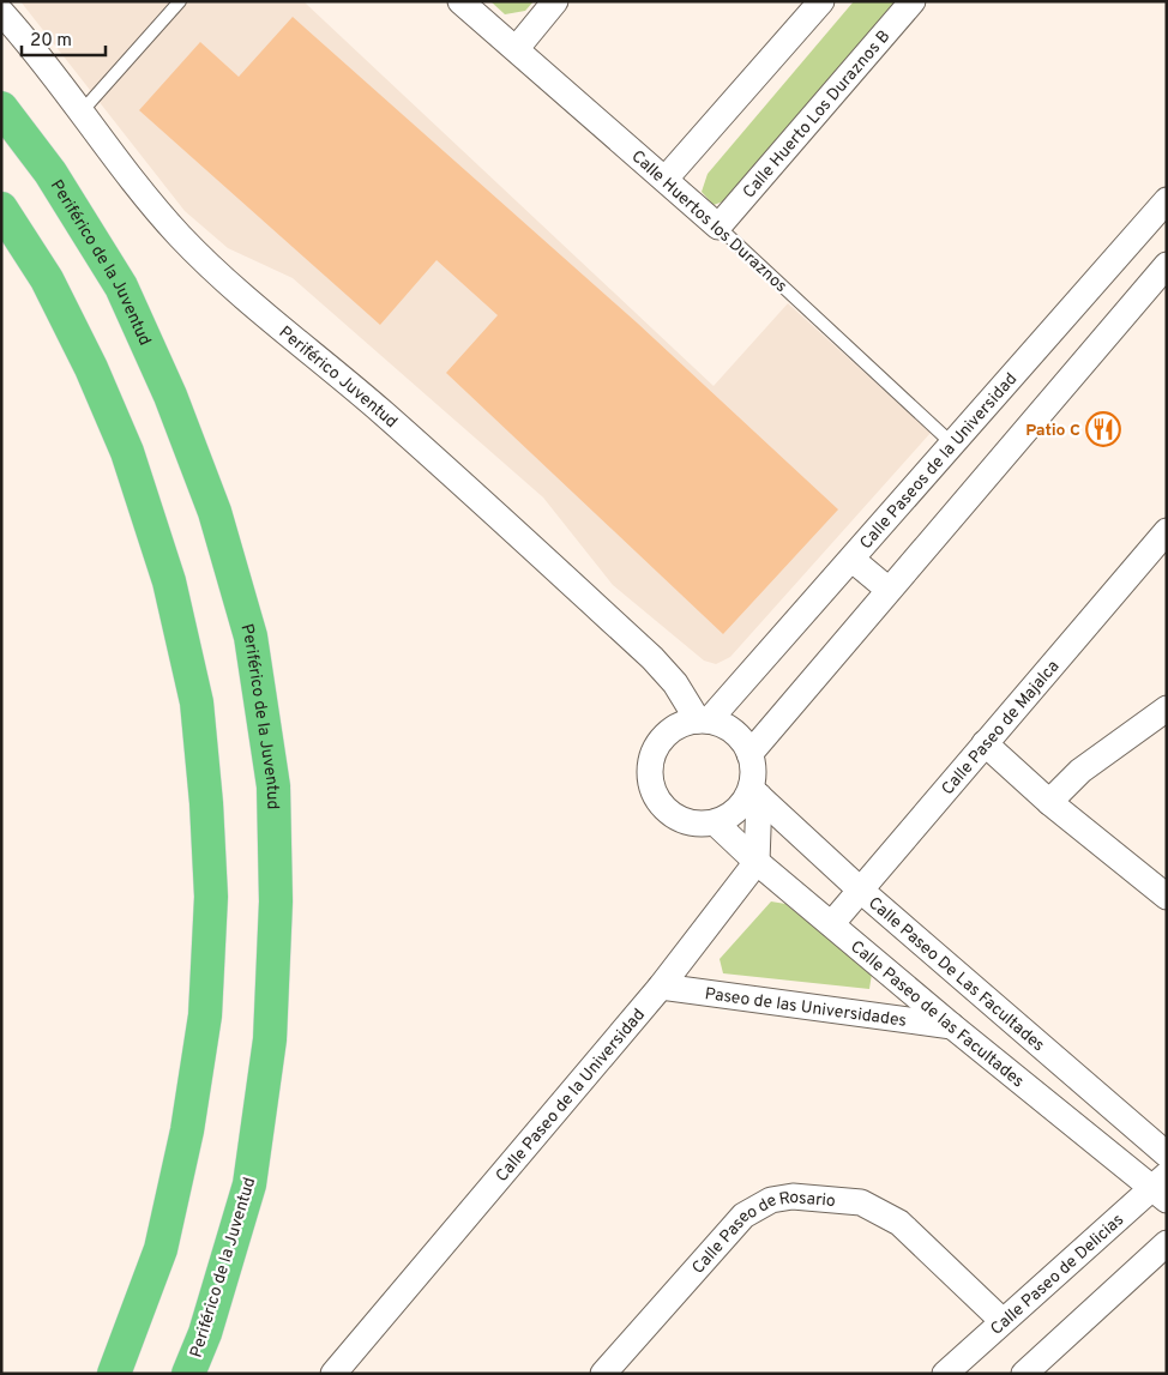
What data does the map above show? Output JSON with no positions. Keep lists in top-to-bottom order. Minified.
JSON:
{"streets":{"highway":["Periférico de la Juventud"],"street":["Calle Huerto Los Duraznos B","Calle Huertos los Duraznos","Periférico Juventud","Calle Paseos de la Universidad","Calle Paseo de Majalca","Calle Paseo De Las Facultades","Paseo de las Universidades","Calle Paseo de las Facultades","Calle Paseo de la Universidad","Calle Paseo de Rosario","Calle Paseo de Delicias"]},"crossings":[["Calle Huerto Los Duraznos B","Calle Huertos los Duraznos"],["Calle Huertos los Duraznos","Calle Paseos de la Universidad"],["Periférico Juventud","Calle Paseos de la Universidad"],["Periférico Juventud","Calle Paseo De Las Facultades"],["Periférico Juventud","Calle Paseo de las Facultades"],["Calle Paseos de la Universidad","Calle Paseo De Las Facultades"],["Calle Paseos de la Universidad","Calle Paseo de las Facultades"],["Calle Paseo de Majalca","Calle Paseo De Las Facultades"],["Calle Paseo de Majalca","Calle Paseo de las Facultades"],["Calle Paseo De Las Facultades","Calle Paseo de las Facultades"],["Paseo de las Universidades","Calle Paseo de las Facultades"],["Paseo de las Universidades","Calle Paseo de la Universidad"],["Calle Paseo de las Facultades","Calle Paseo de la Universidad"],["Calle Paseo de las Facultades","Calle Paseo de Delicias"],["Calle Paseo de Rosario","Calle Paseo de Delicias"]],"places":{"restaurant":["Patio C"]},"scale_bar":"20 m"}
